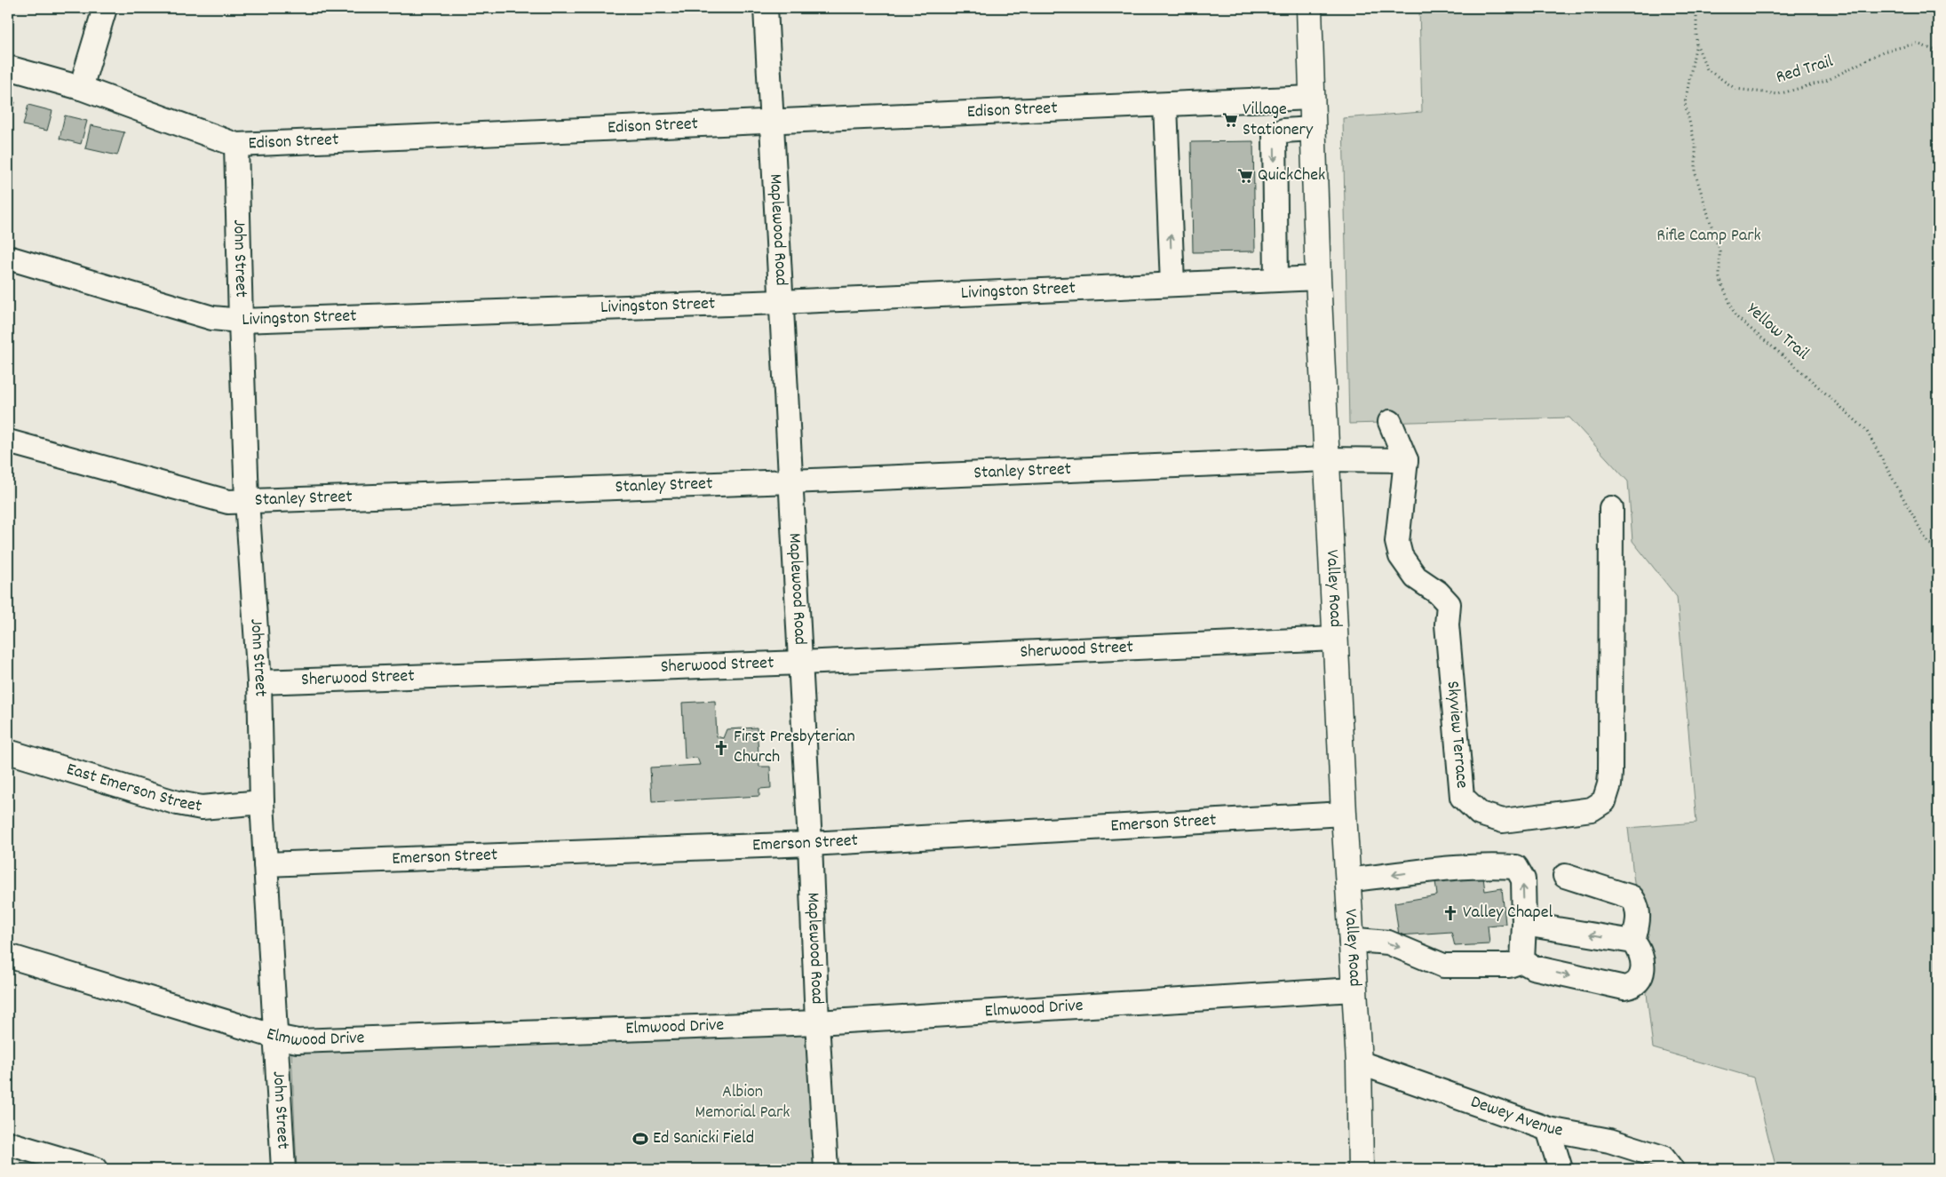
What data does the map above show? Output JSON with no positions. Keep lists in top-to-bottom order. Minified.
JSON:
{"streets":{"main road":["Valley Road"],"street":["Edison Street","Maplewood Road","John Street","Livingston Street","Stanley Street","Sherwood Street","Skyview Terrace","East Emerson Street","Emerson Street","Elmwood Drive","Dewey Avenue"],"path":["Red Trail","Yellow Trail"]},"crossings":[["Red Trail","Yellow Trail"],["Edison Street","Maplewood Road"],["Edison Street","John Street"],["Edison Street","Valley Road"],["Maplewood Road","Livingston Street"],["Maplewood Road","Stanley Street"],["Maplewood Road","Sherwood Street"],["Maplewood Road","Emerson Street"],["Maplewood Road","Elmwood Drive"],["John Street","Livingston Street"],["John Street","Stanley Street"],["John Street","Sherwood Street"],["John Street","East Emerson Street"],["John Street","Emerson Street"],["John Street","Elmwood Drive"],["Livingston Street","Valley Road"],["Stanley Street","Valley Road"],["Valley Road","Sherwood Street"],["Valley Road","Emerson Street"],["Valley Road","Elmwood Drive"],["Valley Road","Dewey Avenue"]],"parks":["Rifle Camp Park","Albion Memorial Park"],"places":{"supermarket":["Village Stationery","QuickChek"],"church":["First Presbyterian Church","Valley Chapel"],"sports":["Ed Sanicki Field"]}}
